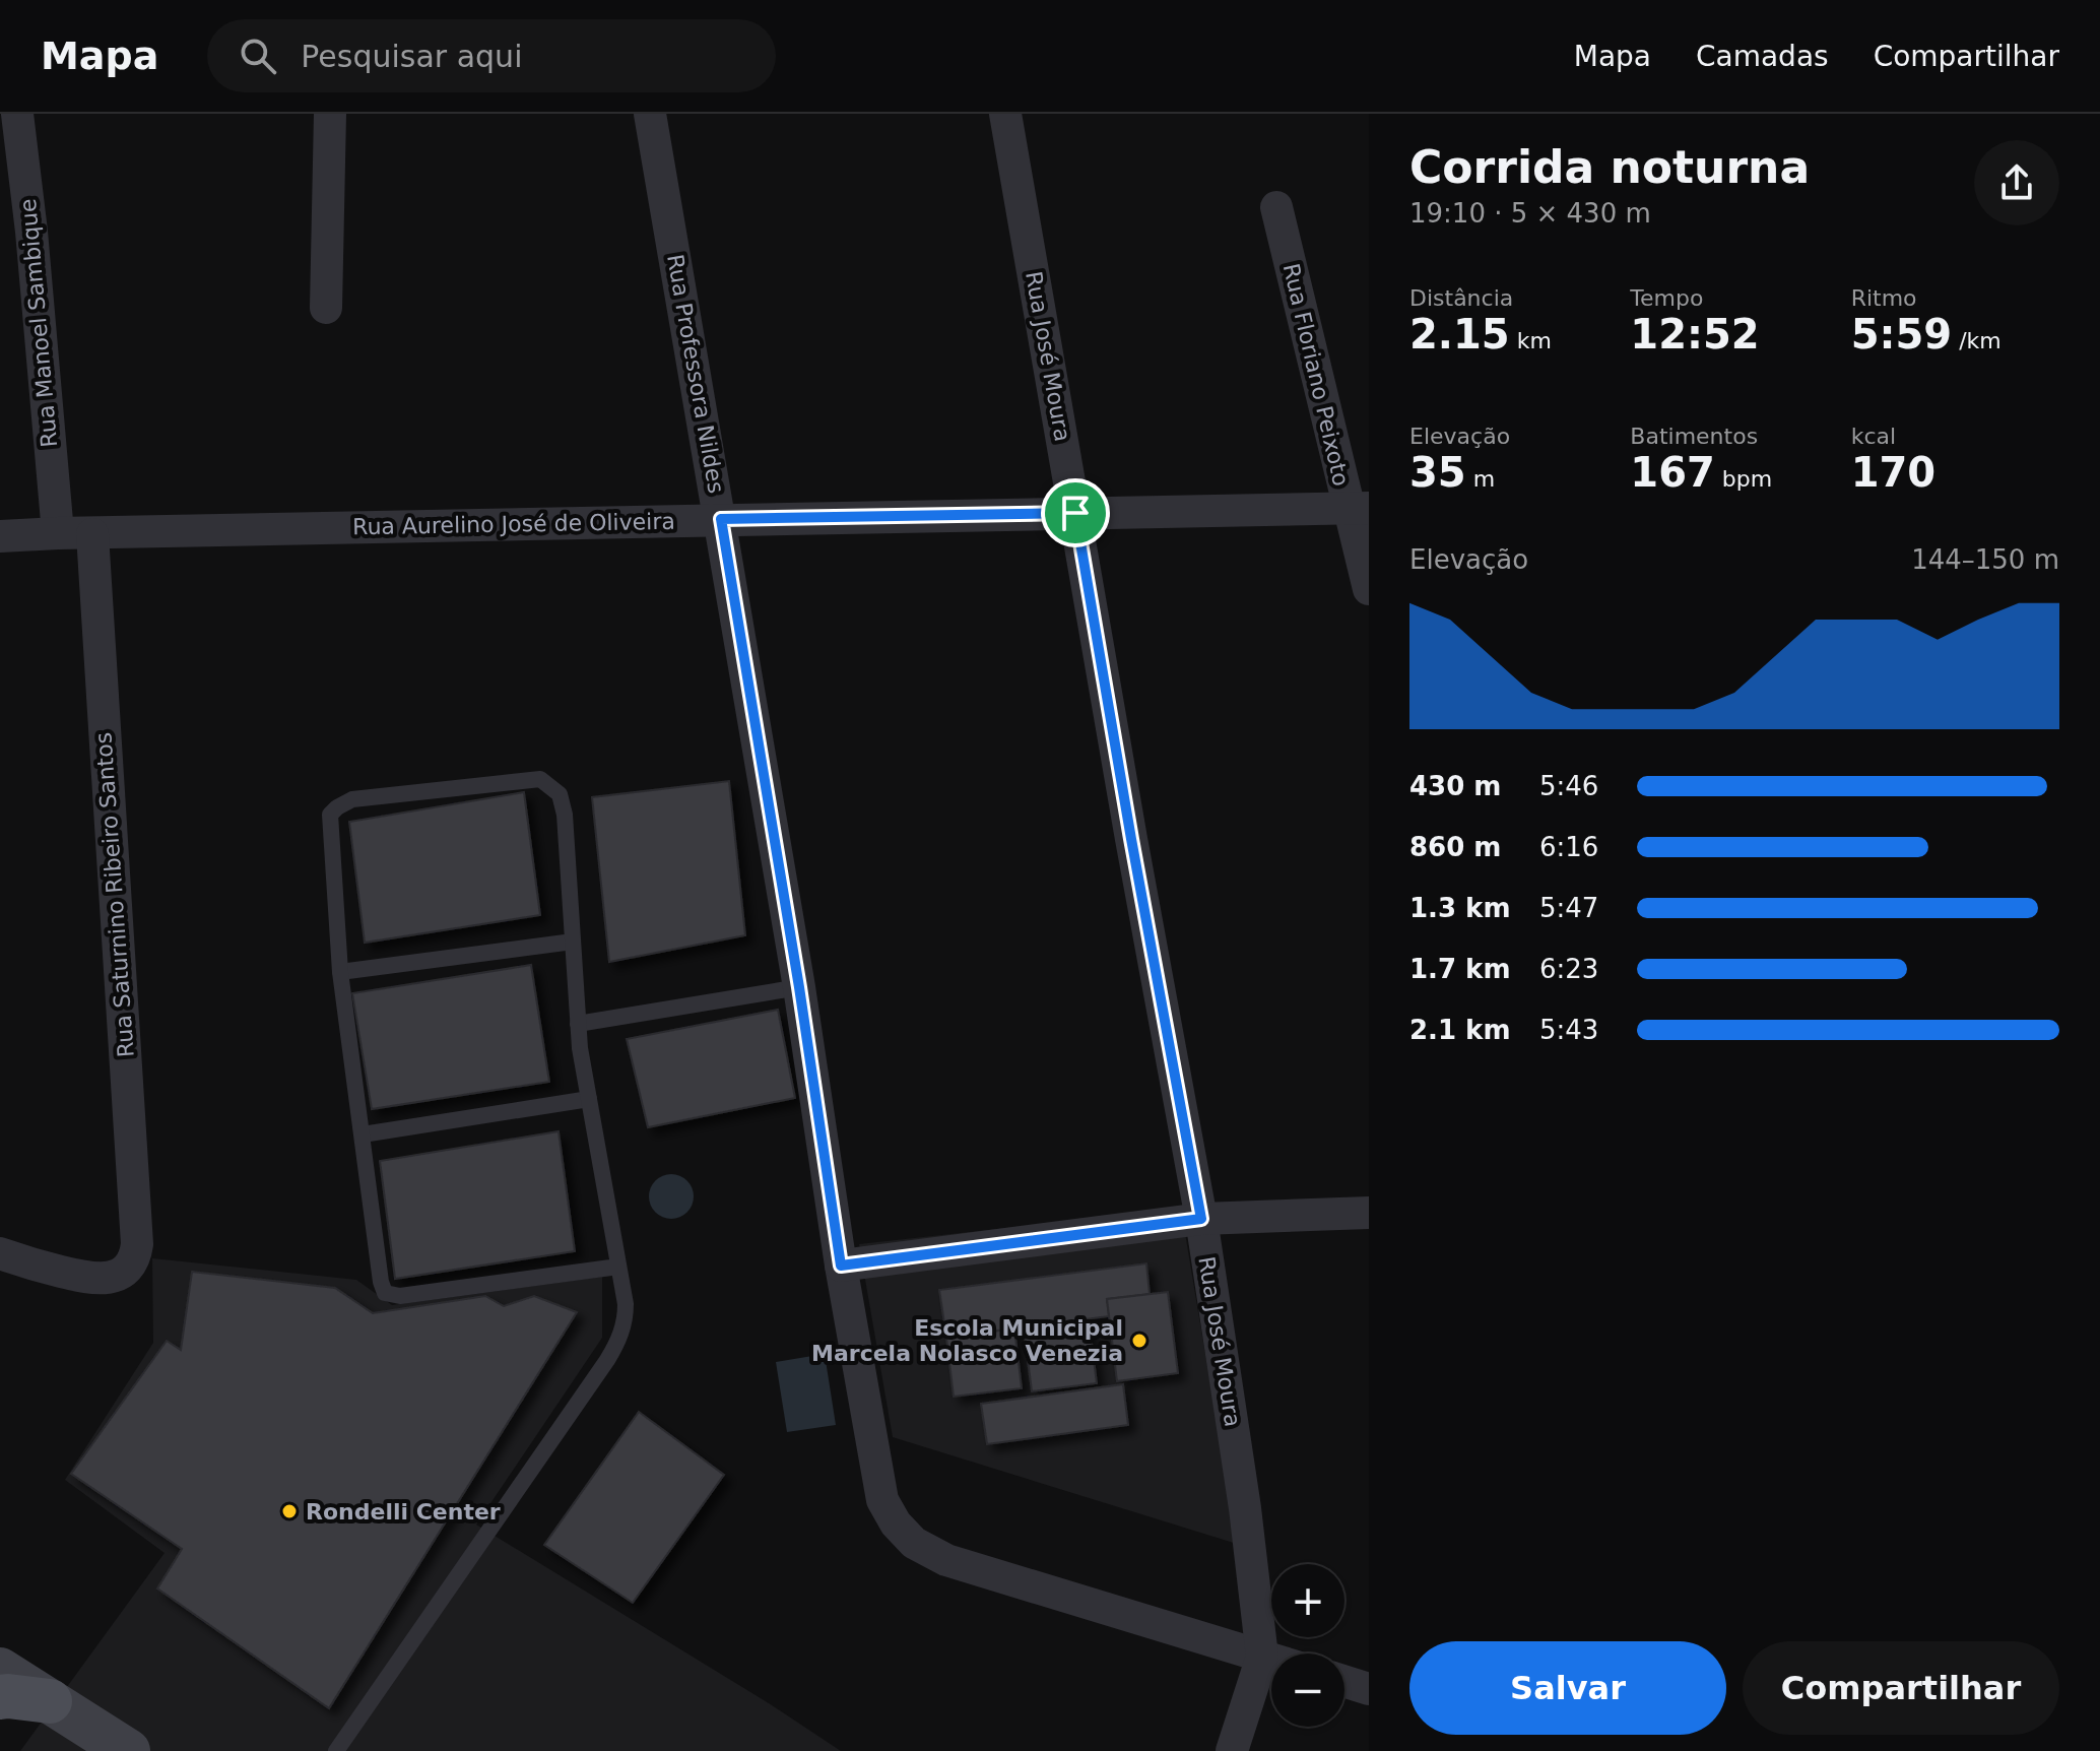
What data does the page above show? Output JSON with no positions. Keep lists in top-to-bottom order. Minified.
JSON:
{"streets":{"street":["Rua Manoel Sambique","Rua José Moura","Rua Professora Nildes","Rua Floriano Peixoto","Rua Aurelino José de Oliveira","Rua Saturnino Ribeiro Santos"]},"crossings":[["Rua Manoel Sambique","Rua Aurelino José de Oliveira"],["Rua José Moura","Rua Professora Nildes"],["Rua José Moura","Rua Aurelino José de Oliveira"],["Rua Professora Nildes","Rua Aurelino José de Oliveira"],["Rua Floriano Peixoto","Rua Aurelino José de Oliveira"],["Rua Aurelino José de Oliveira","Rua Saturnino Ribeiro Santos"]],"places":["Escola Municipal Marcela Nolasco Venezia","Rondelli Center"],"page":{"header":"Mapa","search":"Pesquisar aqui","nav":["Mapa","Camadas","Compartilhar"],"heading":["Corrida noturna","19:10 · 5 × 430 m"],"stats":[["Distância","2.15 km"],["Tempo","12:52"],["Ritmo","5:59 /km"],["Elevação","35 m"],["Batimentos","167 bpm"],["kcal","170"]],"chart":["Elevação","144–150 m"],"list":[{"name":"430 m","note":"5:46"},{"name":"860 m","note":"6:16"},{"name":"1.3 km","note":"5:47"},{"name":"1.7 km","note":"6:23"},{"name":"2.1 km","note":"5:43"}],"map_buttons":["+","−"],"buttons":["Salvar","Compartilhar"]}}
